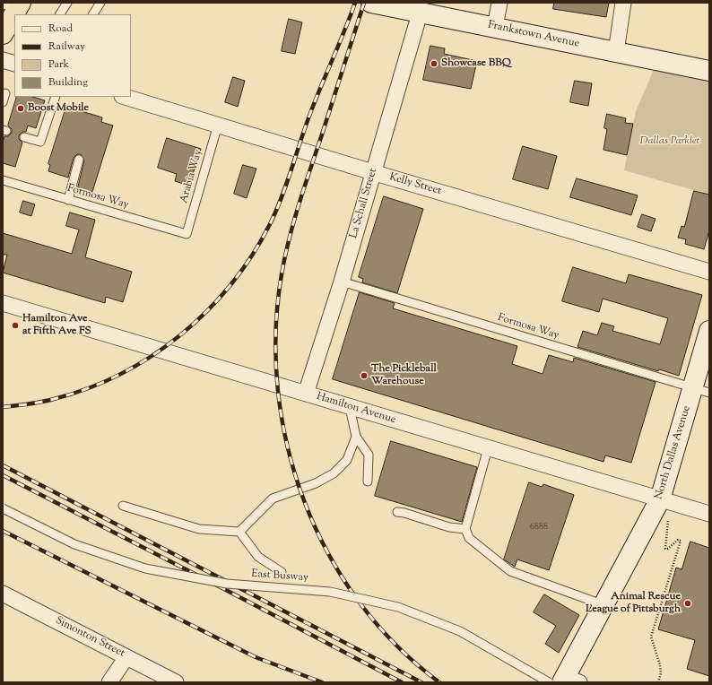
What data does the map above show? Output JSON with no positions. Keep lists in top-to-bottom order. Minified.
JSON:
{"streets":{"main road":["Frankstown Avenue","North Dallas Avenue"],"street":["Kelly Street","La Schall Street","Hamilton Avenue","Simonton Street"],"lane":["Arabia Way","Formosa Way","East Busway"]},"crossings":[["Frankstown Avenue","La Schall Street"],["Arabia Way","Kelly Street"],["Arabia Way","Formosa Way"],["Kelly Street","La Schall Street"],["Formosa Way","La Schall Street"],["Formosa Way","North Dallas Avenue"],["La Schall Street","Hamilton Avenue"],["Hamilton Avenue","North Dallas Avenue"],["North Dallas Avenue","East Busway"]],"parks":["Dallas Parklet"],"places":["Showcase BBQ","Boost Mobile","Hamilton Ave at Fifth Ave FS","The Pickleball Warehouse","Animal Rescue League of Pittsburgh"],"house_numbers":["6888"],"legend":["Road","Railway","Park","Building"]}
